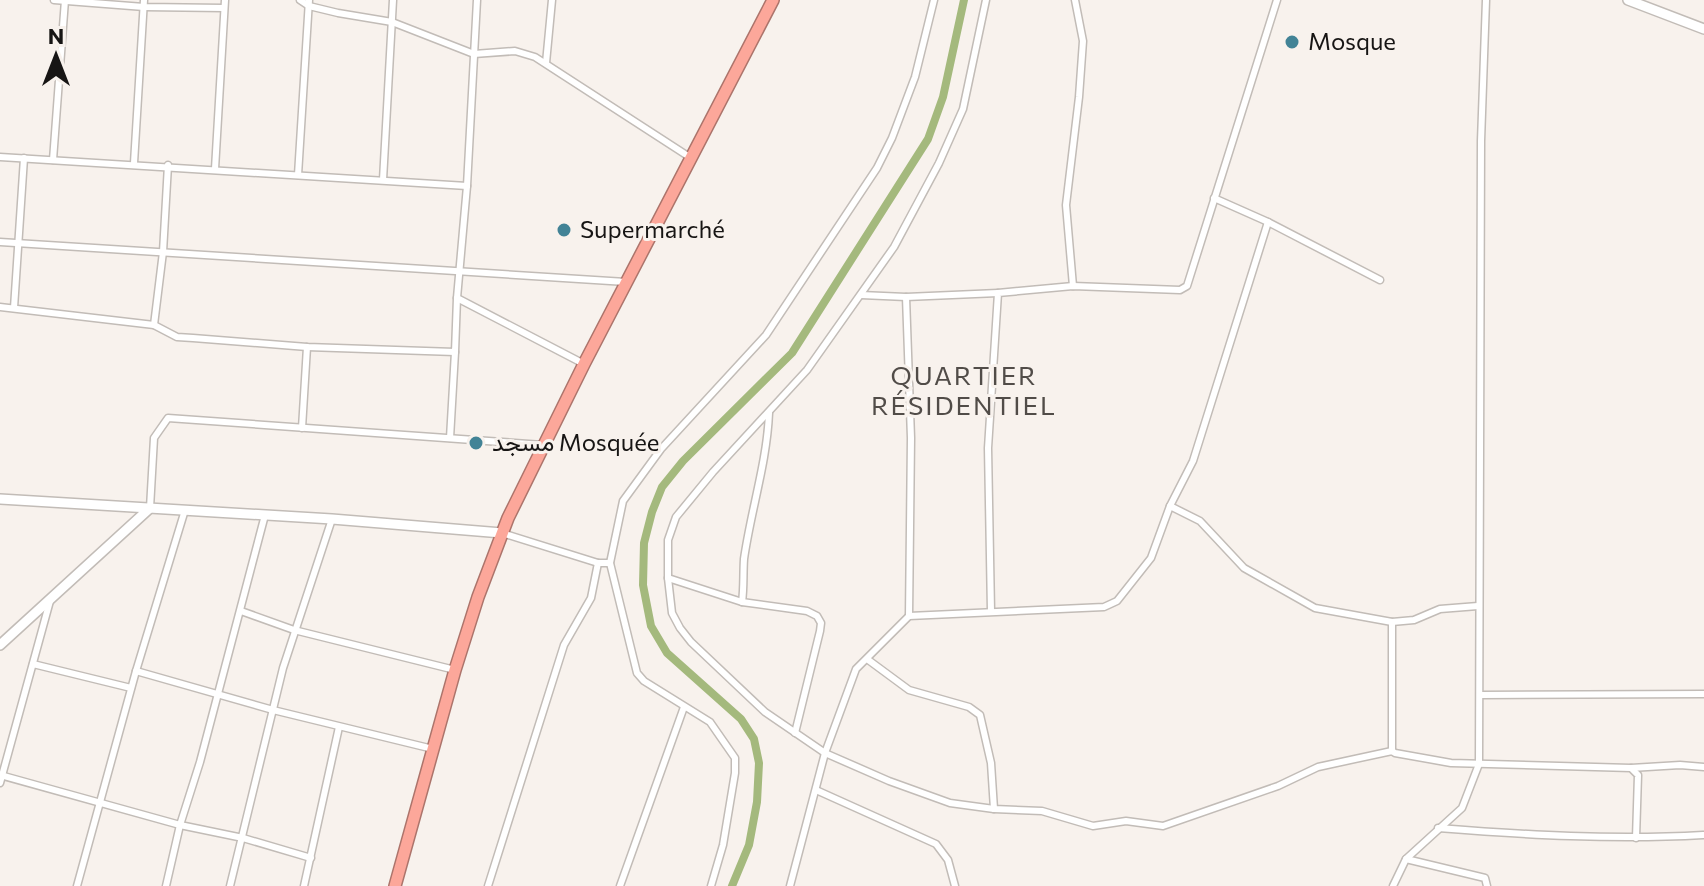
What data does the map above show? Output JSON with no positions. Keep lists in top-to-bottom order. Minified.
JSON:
{"districts":["QUARTIER RÉSIDENTIEL"],"places":["Mosque","Supermarché","مسجد Mosquée"],"north":"top"}
